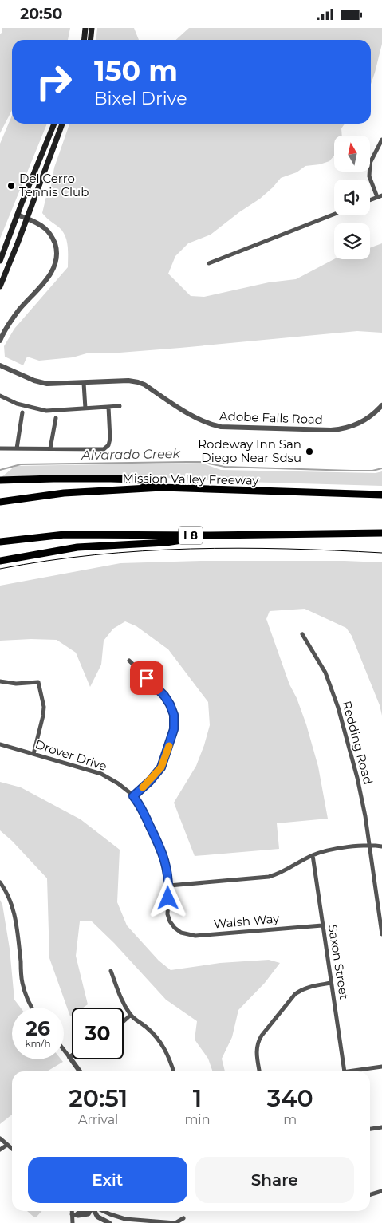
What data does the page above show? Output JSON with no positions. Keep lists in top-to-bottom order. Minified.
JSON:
{"streets":{"highway":["Mission Valley Freeway","I 8"],"street":["Adobe Falls Road","Redding Road","Drover Drive","Walsh Way","Saxon Street"]},"crossings":[["Drover Drive","Walsh Way"],["Walsh Way","Saxon Street"]],"water":["Alvarado Creek"],"places":["Del Cerro Tennis Club","Rodeway Inn San Diego Near Sdsu"],"north":"top","page":{"status":"20:50","turn":["150 m","Bixel Drive"],"speed":"26 km/h","limit":"30","eta":["20:51","Arrival","1","min","340","m"],"buttons":["Exit","Share"]}}
